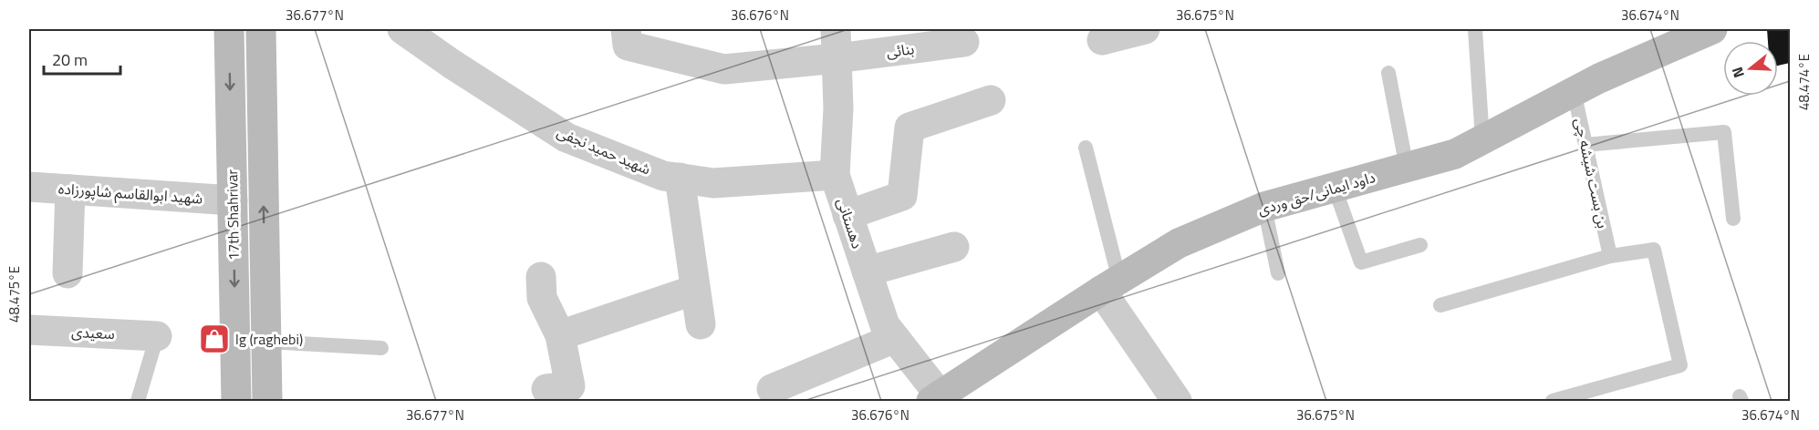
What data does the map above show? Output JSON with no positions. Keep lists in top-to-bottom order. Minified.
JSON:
{"streets":{"street":["بنائی","شهید حمید نجفی","شهید ابوالقاسم شاپورزاده","داود ایمانی/حق وردی","17th Shahrivar","دهستانی","سعیدی"],"lane":["بن بست شیشه چی"]},"crossings":[["بنائی","دهستانی"],["شهید حمید نجفی","دهستانی"],["بن بست شیشه چی","داود ایمانی/حق وردی"],["شهید ابوالقاسم شاپورزاده","17th Shahrivar"],["داود ایمانی/حق وردی","دهستانی"]],"places":{"shop":["lg (raghebi)"]},"scale_bar":"20 m","north":"left","coordinates":["36.677°N","36.676°N","36.675°N","36.674°N","48.474°E","48.475°E"]}
